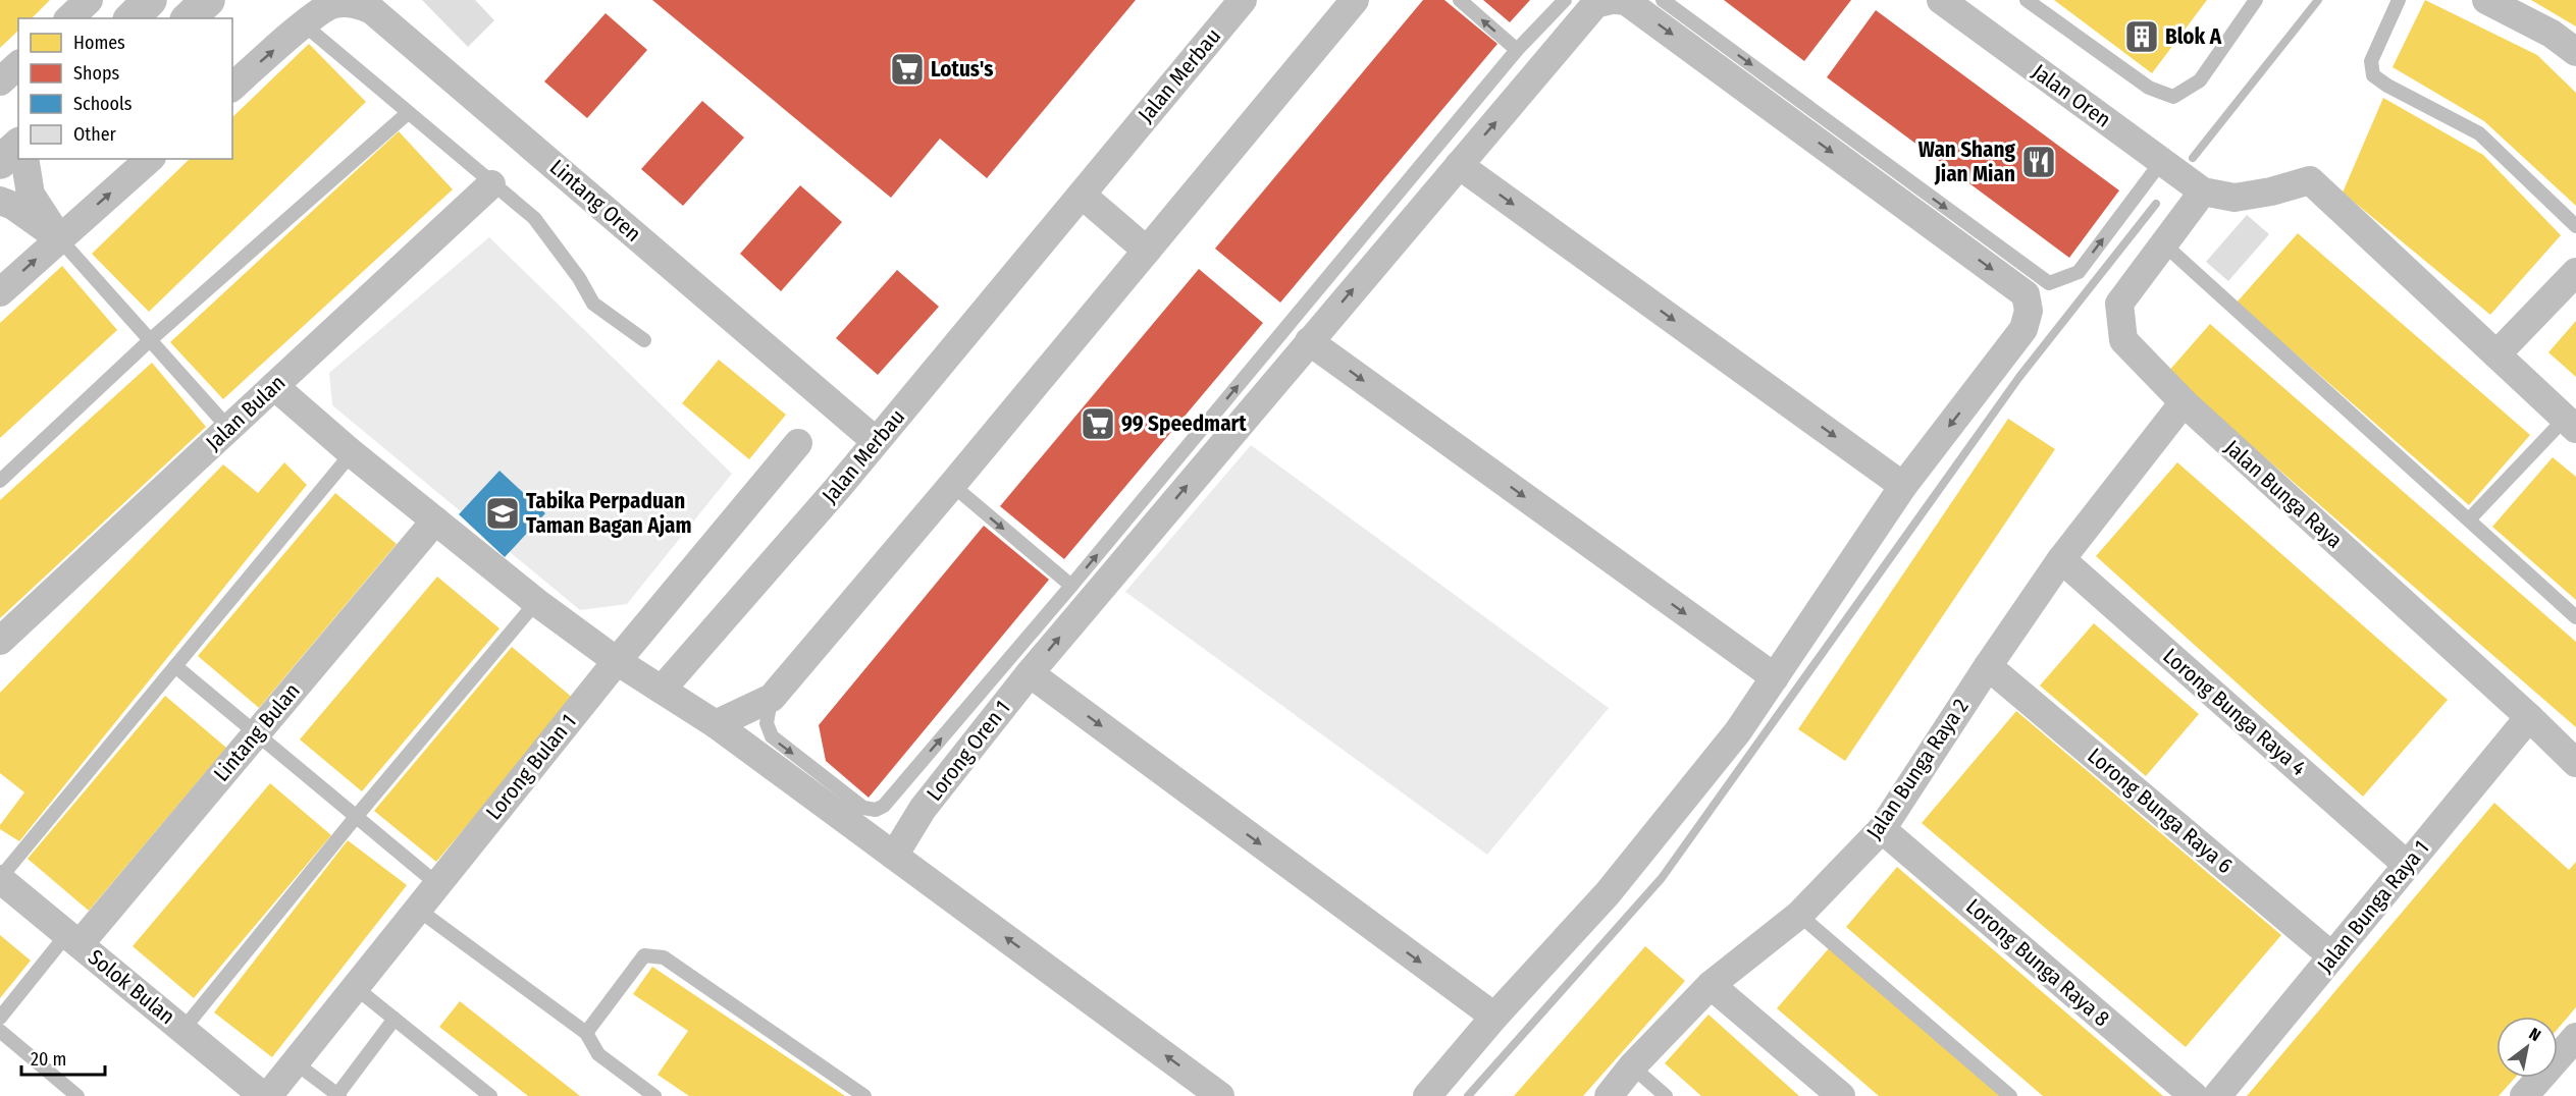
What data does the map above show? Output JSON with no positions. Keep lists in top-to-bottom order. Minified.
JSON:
{"streets":{"street":["Jalan Merbau","Jalan Oren","Lintang Oren","Jalan Bulan","Jalan Bunga Raya","Lorong Bunga Raya 4","Lintang Bulan","Lorong Oren 1","Lorong Bulan 1","Jalan Bunga Raya 2","Lorong Bunga Raya 6","Jalan Bunga Raya 1","Lorong Bunga Raya 8","Solok Bulan"]},"crossings":[["Jalan Merbau","Lintang Oren"],["Jalan Oren","Jalan Bunga Raya"],["Jalan Bunga Raya","Jalan Bunga Raya 2"],["Jalan Bunga Raya","Jalan Bunga Raya 1"],["Lorong Bunga Raya 4","Jalan Bunga Raya 2"],["Lorong Bunga Raya 4","Jalan Bunga Raya 1"],["Lintang Bulan","Solok Bulan"],["Jalan Bunga Raya 2","Lorong Bunga Raya 6"],["Jalan Bunga Raya 2","Lorong Bunga Raya 8"],["Lorong Bunga Raya 6","Jalan Bunga Raya 1"]],"places":{"building":["Blok A"],"supermarket":["Lotus's","99 Speedmart"],"restaurant":["Wan Shang Jian Mian"],"school or university":["Tabika Perpaduan Taman Bagan Ajam"]},"legend":["Homes","Shops","Schools","Other"],"scale_bar":"20 m","north":"top right"}
